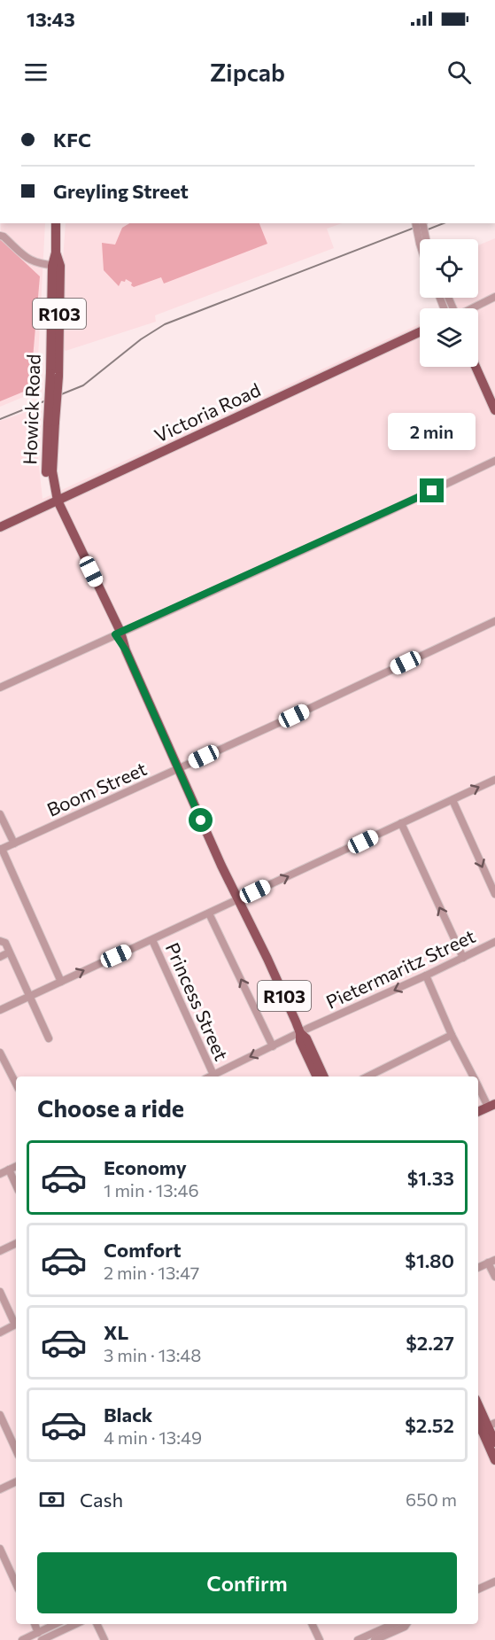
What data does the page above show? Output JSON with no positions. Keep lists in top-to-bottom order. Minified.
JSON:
{"streets":{"main road":["R103","Howick Road","Victoria Road"],"street":["Boom Street","Pietermaritz Street","Princess Street"]},"crossings":[["R103","Howick Road"],["R103","Victoria Road"],["R103","Boom Street"],["R103","Pietermaritz Street"],["Howick Road","Victoria Road"],["Pietermaritz Street","Princess Street"]],"one_way":["Pietermaritz Street"],"page":{"status":"13:43","header":"Zipcab","banner":["KFC","Greyling Street"],"bubble":"2 min","heading":"Choose a ride","list":[{"name":"Economy","note":"1 min · 13:46","value":"$1.33"},{"name":"Comfort","note":"2 min · 13:47","value":"$1.80"},{"name":"XL","note":"3 min · 13:48","value":"$2.27"},{"name":"Black","note":"4 min · 13:49","value":"$2.52"}],"pay":["Cash","650 m"],"buttons":"Confirm"}}
